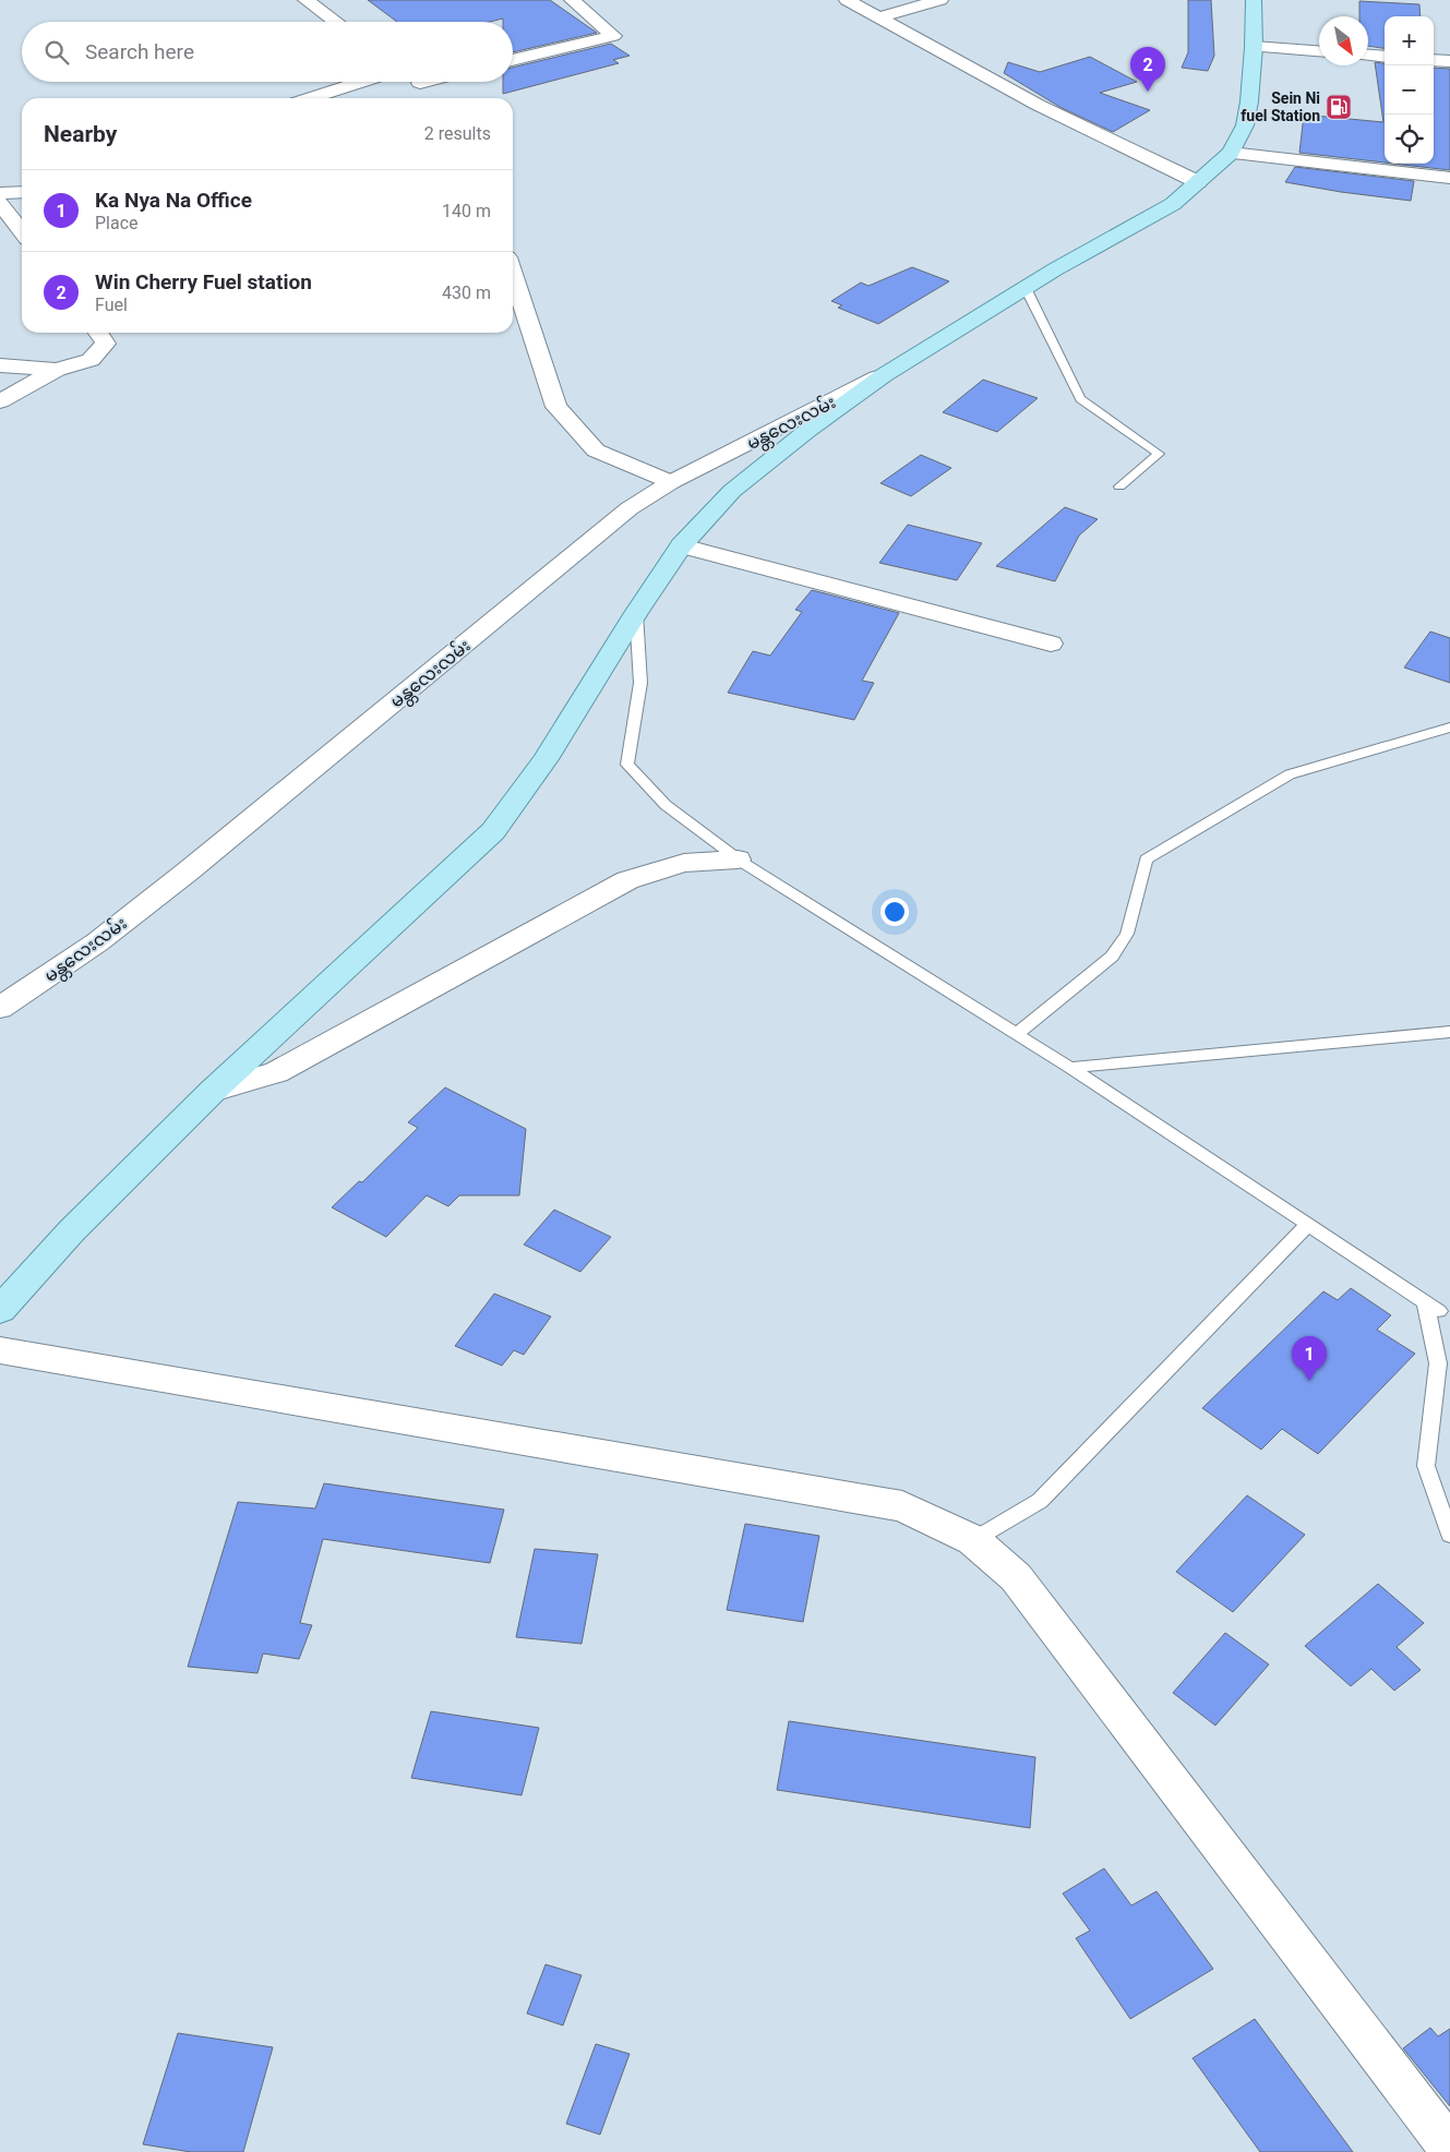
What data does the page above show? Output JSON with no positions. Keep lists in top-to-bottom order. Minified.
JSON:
{"streets":{"street":["မန္တလေးလမ်း"]},"places":{"fuel station":["Sein Ni fuel Station"]},"north":"bottom right","page":{"map_buttons":["+","−"],"search":"Search here","pins":["2","1"],"heading":["Nearby","2 results"],"list":[{"mark":"1","name":"Ka Nya Na Office","note":"Place","value":"140 m"},{"mark":"2","name":"Win Cherry Fuel station","note":"Fuel","value":"430 m"}]}}
